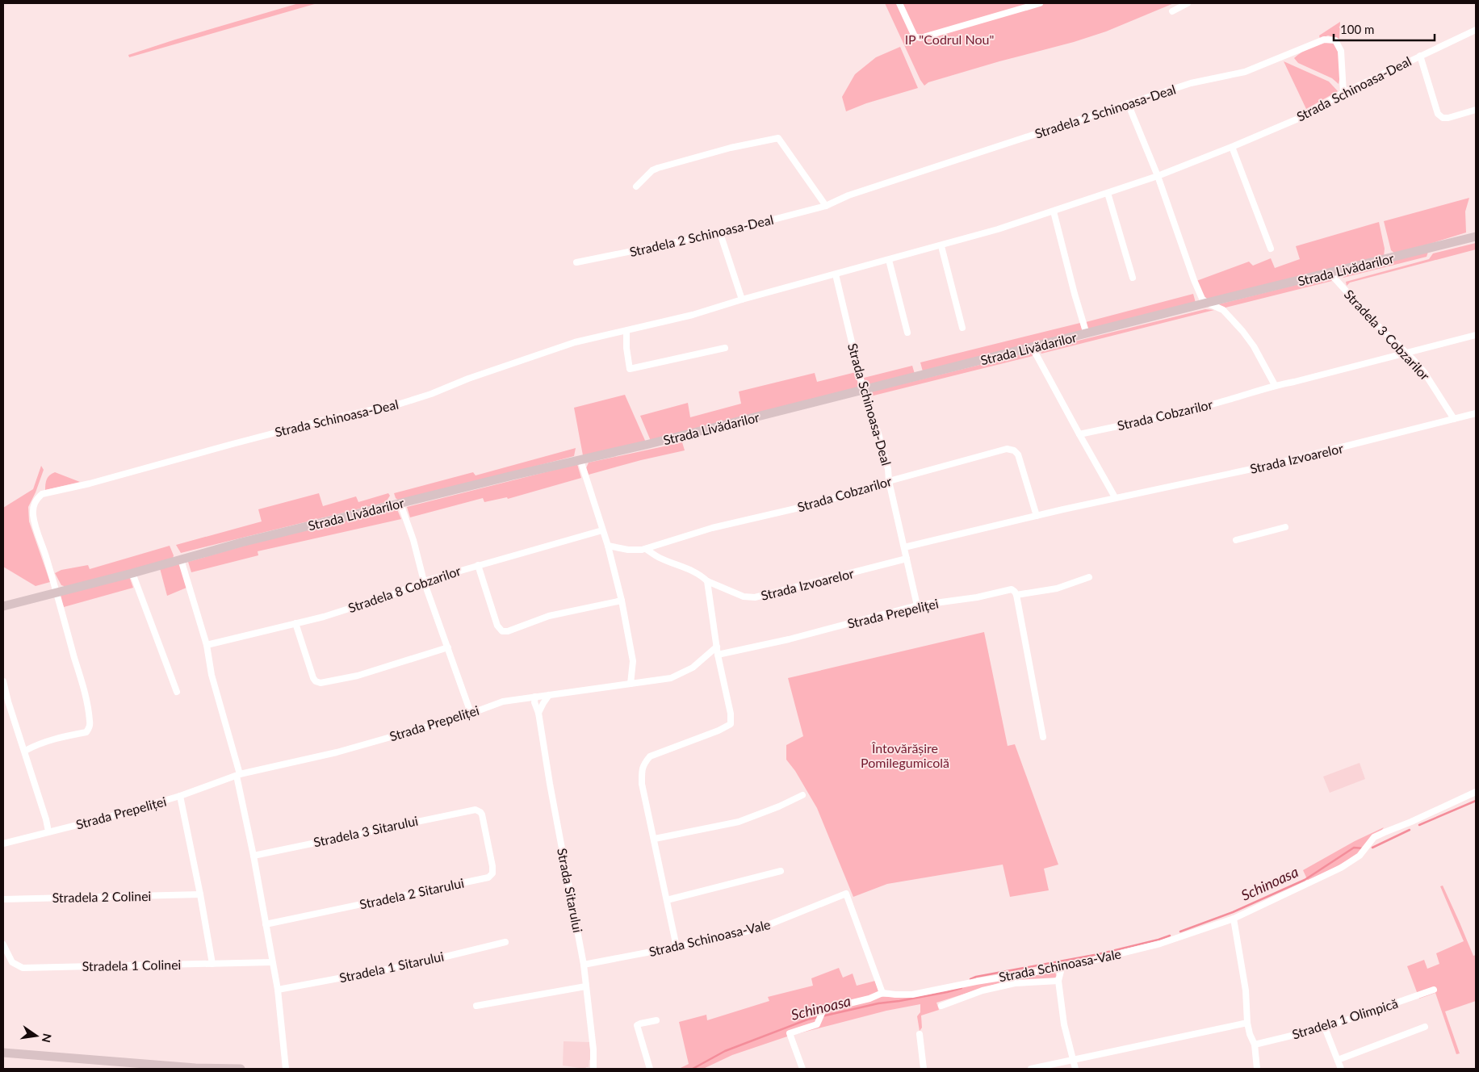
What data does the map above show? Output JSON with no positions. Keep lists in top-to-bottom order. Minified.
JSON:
{"streets":{"street":["Strada Schinoasa-Deal","Stradela 2 Schinoasa-Deal","Strada Livădarilor","Stradela 3 Cobzarilor","Strada Cobzarilor","Strada Izvoarelor","Stradela 8 Cobzarilor","Strada Prepeliței","Stradela 3 Sitarului","Strada Sitarului","Stradela 2 Sitarului","Stradela 2 Colinei","Strada Schinoasa-Vale","Stradela 1 Colinei","Stradela 1 Sitarului","Stradela 1 Olimpică"]},"crossings":[["Strada Schinoasa-Deal","Stradela 2 Schinoasa-Deal"],["Strada Schinoasa-Deal","Strada Livădarilor"],["Strada Schinoasa-Deal","Strada Cobzarilor"],["Strada Schinoasa-Deal","Strada Izvoarelor"],["Strada Schinoasa-Deal","Strada Prepeliței"],["Strada Livădarilor","Stradela 3 Cobzarilor"],["Stradela 3 Cobzarilor","Strada Cobzarilor"],["Stradela 3 Cobzarilor","Strada Izvoarelor"],["Strada Cobzarilor","Strada Izvoarelor"],["Strada Prepeliței","Strada Sitarului"],["Stradela 3 Sitarului","Stradela 2 Sitarului"],["Strada Sitarului","Strada Schinoasa-Vale"]],"water":["Schinoasa"],"parks":["IP \"Codrul Nou\"","Întovărășire Pomilegumicolă"],"scale_bar":"100 m","north":"right"}
